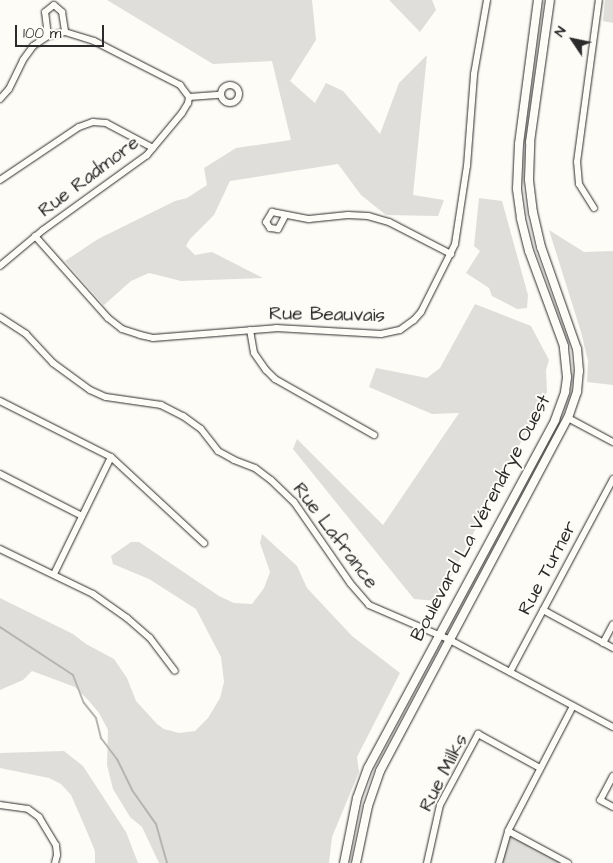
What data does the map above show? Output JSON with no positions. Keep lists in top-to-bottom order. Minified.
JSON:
{"streets":{"main road":["Boulevard La Vérendrye Ouest"],"street":["Rue Radmore","Rue Beauvais","Rue Lafrance","Rue Turner","Rue Milks"]},"crossings":[["Rue Radmore","Rue Beauvais"],["Boulevard La Vérendrye Ouest","Rue Lafrance"],["Rue Lafrance","Rue Turner"]],"scale_bar":"100 m","north":"top left"}
